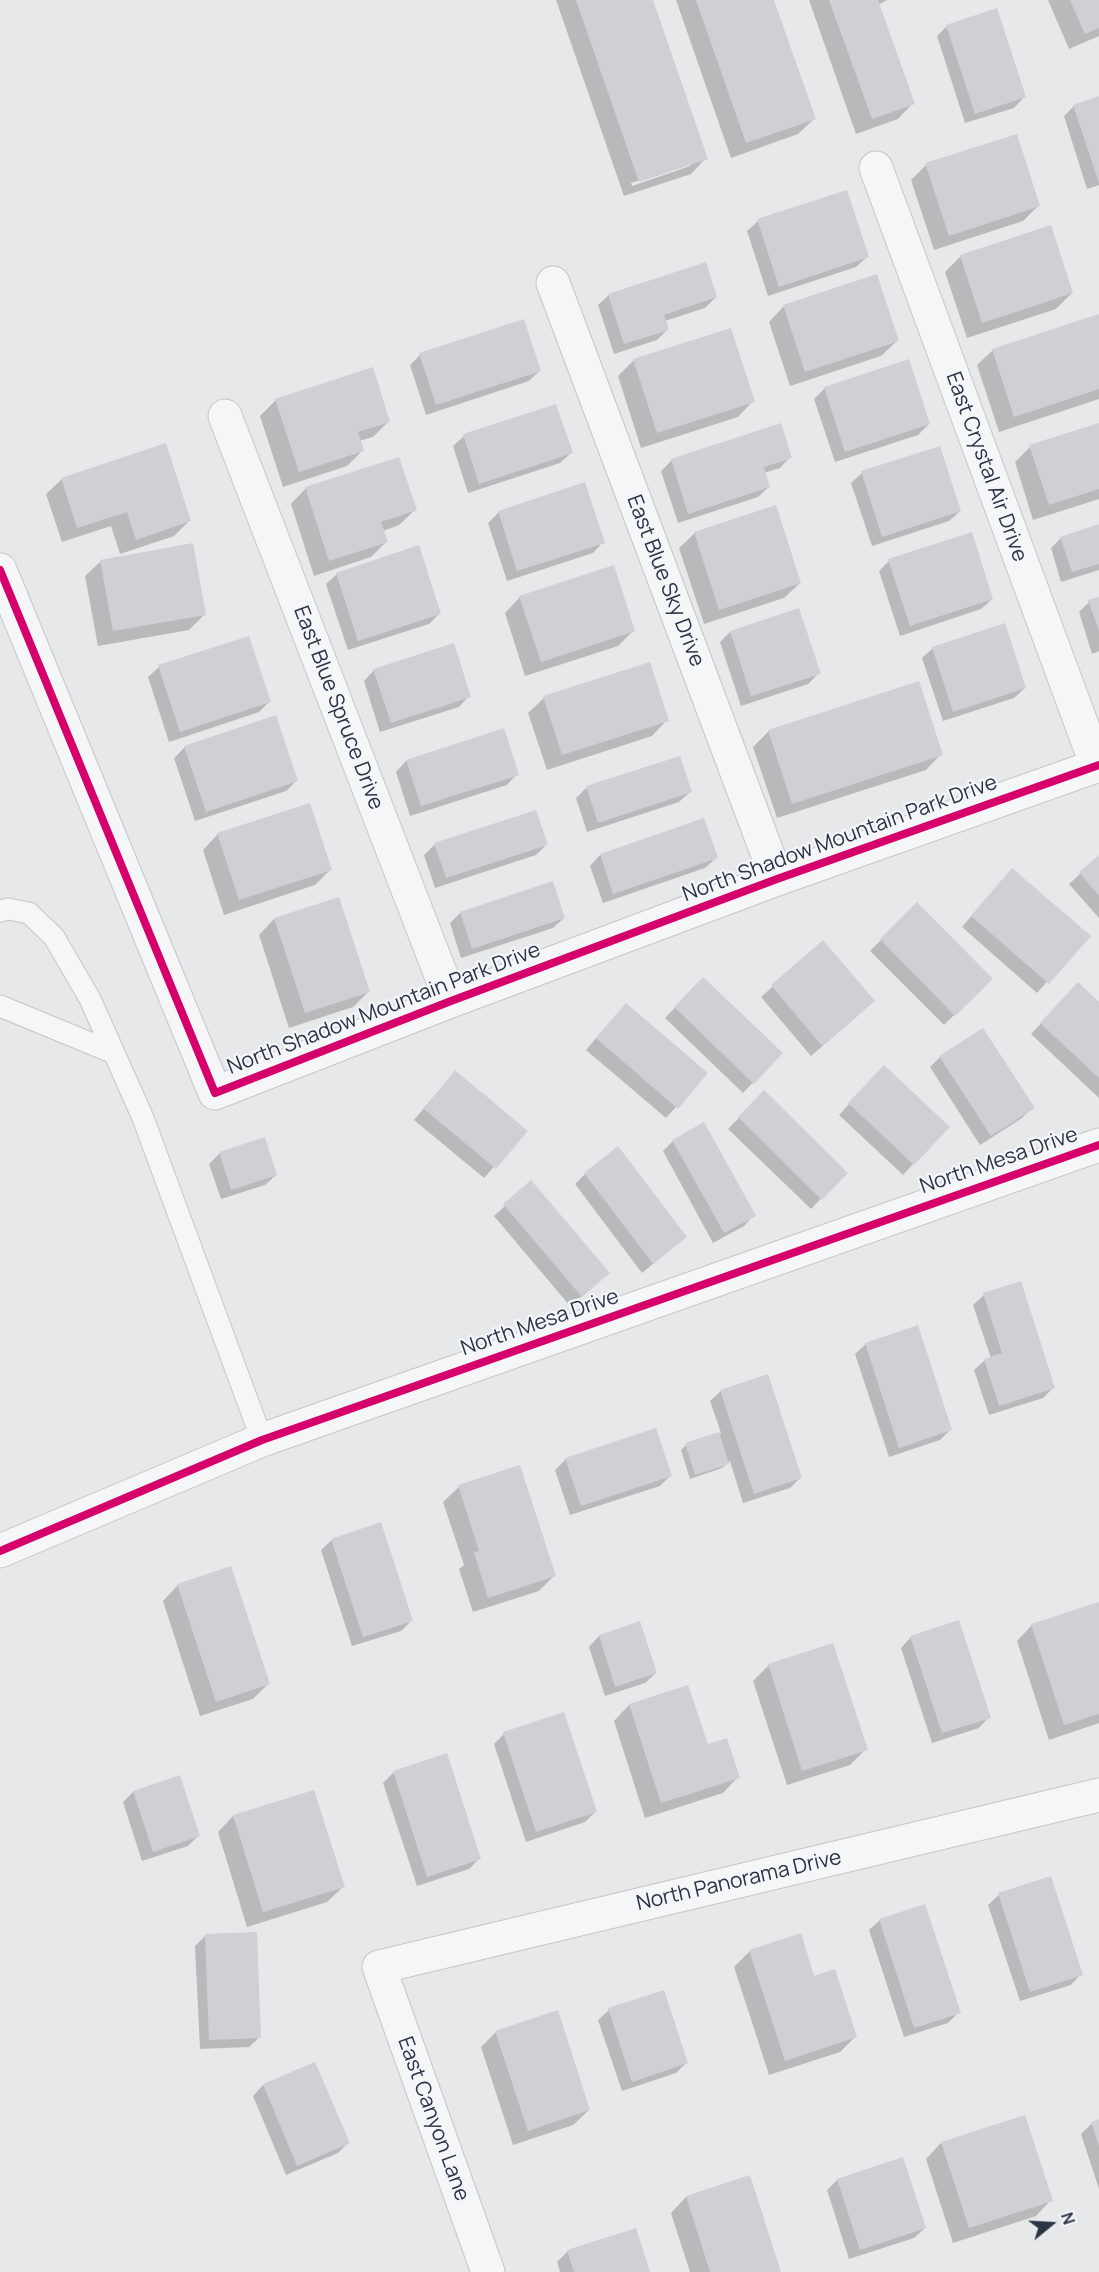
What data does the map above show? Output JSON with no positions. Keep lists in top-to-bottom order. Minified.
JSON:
{"streets":{"street":["East Crystal Air Drive","East Blue Sky Drive","East Blue Spruce Drive","North Shadow Mountain Park Drive","North Mesa Drive","North Panorama Drive","East Canyon Lane"]},"crossings":[["East Crystal Air Drive","North Shadow Mountain Park Drive"],["East Blue Sky Drive","North Shadow Mountain Park Drive"],["East Blue Spruce Drive","North Shadow Mountain Park Drive"],["North Panorama Drive","East Canyon Lane"]],"north":"right"}
